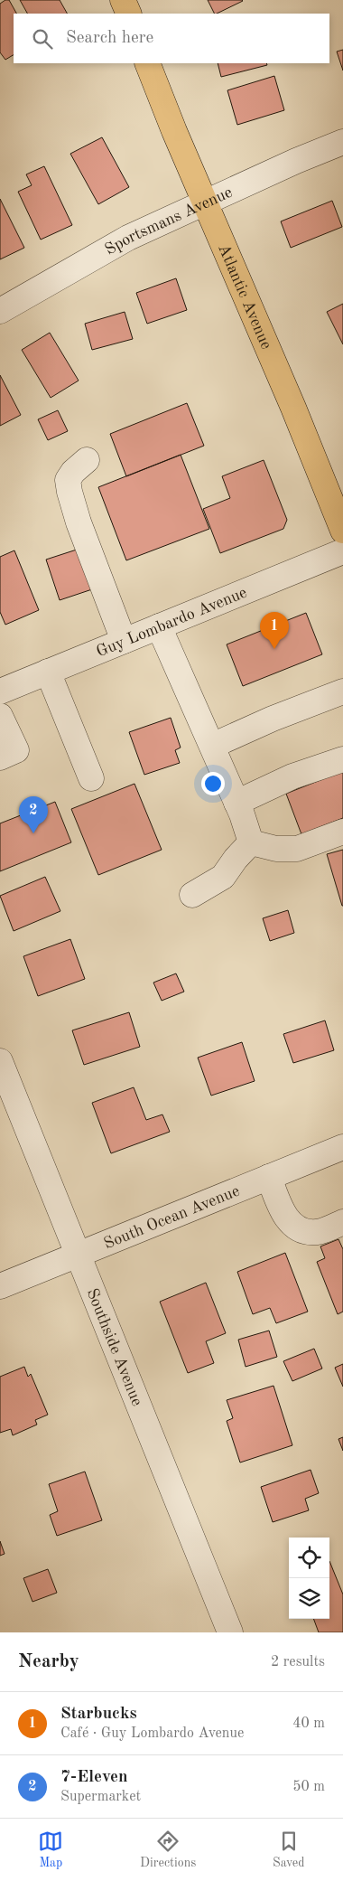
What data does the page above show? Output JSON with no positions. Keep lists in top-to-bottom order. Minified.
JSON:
{"streets":{"main road":["Atlantic Avenue"],"street":["Sportsmans Avenue","Guy Lombardo Avenue","South Ocean Avenue","Southside Avenue"]},"crossings":[["Sportsmans Avenue","Atlantic Avenue"],["South Ocean Avenue","Southside Avenue"]],"page":{"search":"Search here","pins":["1","2"],"heading":["Nearby","2 results"],"list":[{"mark":"1","name":"Starbucks","note":"Café · Guy Lombardo Avenue","value":"40 m"},{"mark":"2","name":"7-Eleven","note":"Supermarket","value":"50 m"}],"nav":["Map","Directions","Saved"]}}
